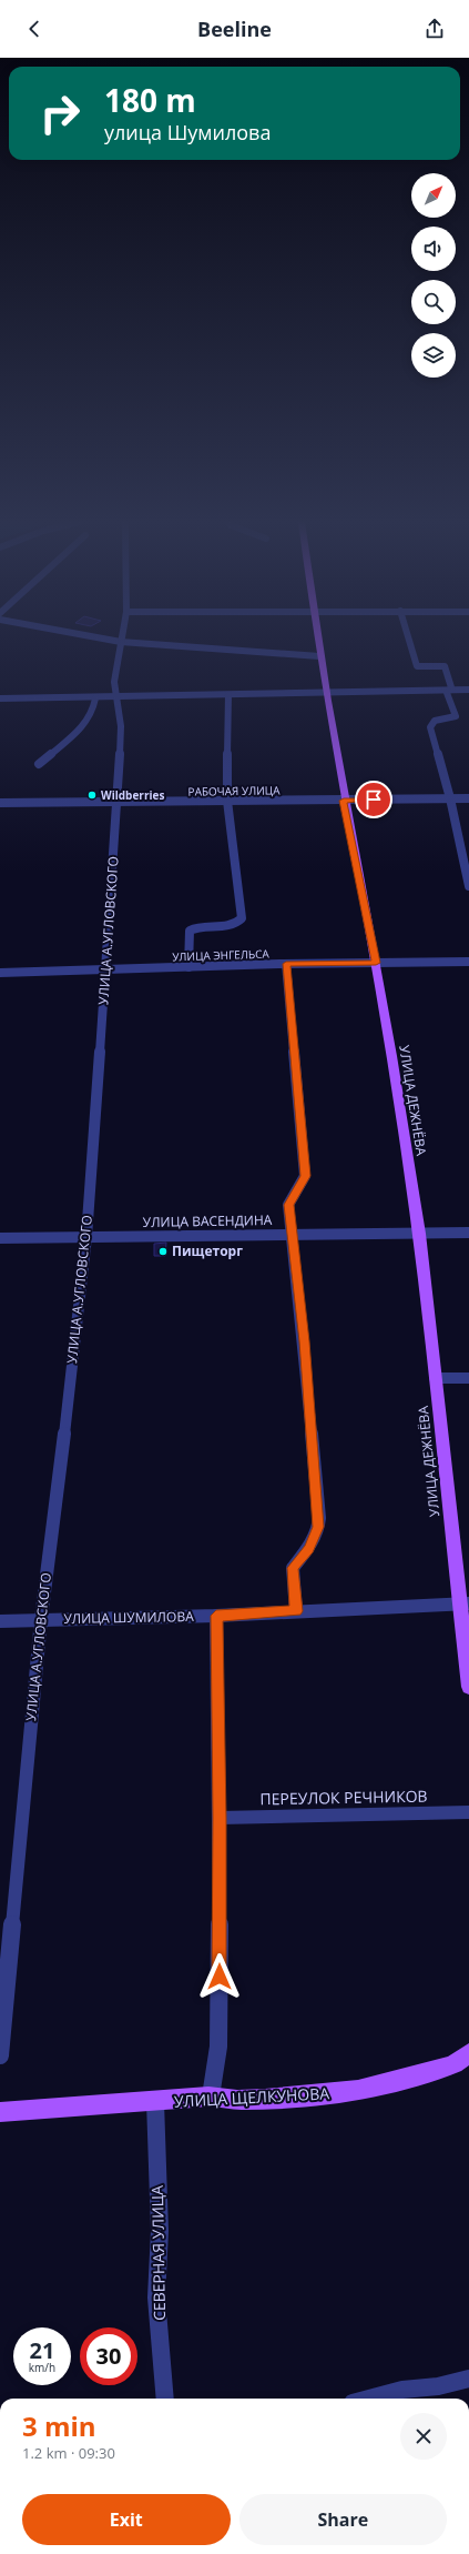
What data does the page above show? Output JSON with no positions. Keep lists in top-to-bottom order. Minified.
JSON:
{"streets":{"main road":["УЛИЦА ДЕЖНЁВА","УЛИЦА ЩЕЛКУНОВА"],"street":["РАБОЧАЯ УЛИЦА","УЛИЦА А.УГЛОВСКОГО","УЛИЦА ЭНГЕЛЬСА","УЛИЦА ВАСЕНДИНА","УЛИЦА ШУМИЛОВА","ПЕРЕУЛОК РЕЧНИКОВ","СЕВЕРНАЯ УЛИЦА"]},"crossings":[["РАБОЧАЯ УЛИЦА","УЛИЦА А.УГЛОВСКОГО"],["РАБОЧАЯ УЛИЦА","УЛИЦА ДЕЖНЁВА"],["УЛИЦА А.УГЛОВСКОГО","УЛИЦА ЭНГЕЛЬСА"],["УЛИЦА А.УГЛОВСКОГО","УЛИЦА ВАСЕНДИНА"],["УЛИЦА А.УГЛОВСКОГО","УЛИЦА ШУМИЛОВА"],["УЛИЦА ЭНГЕЛЬСА","УЛИЦА ДЕЖНЁВА"],["УЛИЦА ДЕЖНЁВА","УЛИЦА ВАСЕНДИНА"],["УЛИЦА ДЕЖНЁВА","УЛИЦА ШУМИЛОВА"],["УЛИЦА ЩЕЛКУНОВА","СЕВЕРНАЯ УЛИЦА"]],"places":["Wildberries","Пищеторг"],"north":"top right","page":{"header":"Beeline","turn":["180 m","улица Шумилова"],"speed":"21 km/h","limit":"30","heading":["3 min","1.2 km · 09:30"],"buttons":["Exit","Share"]}}
